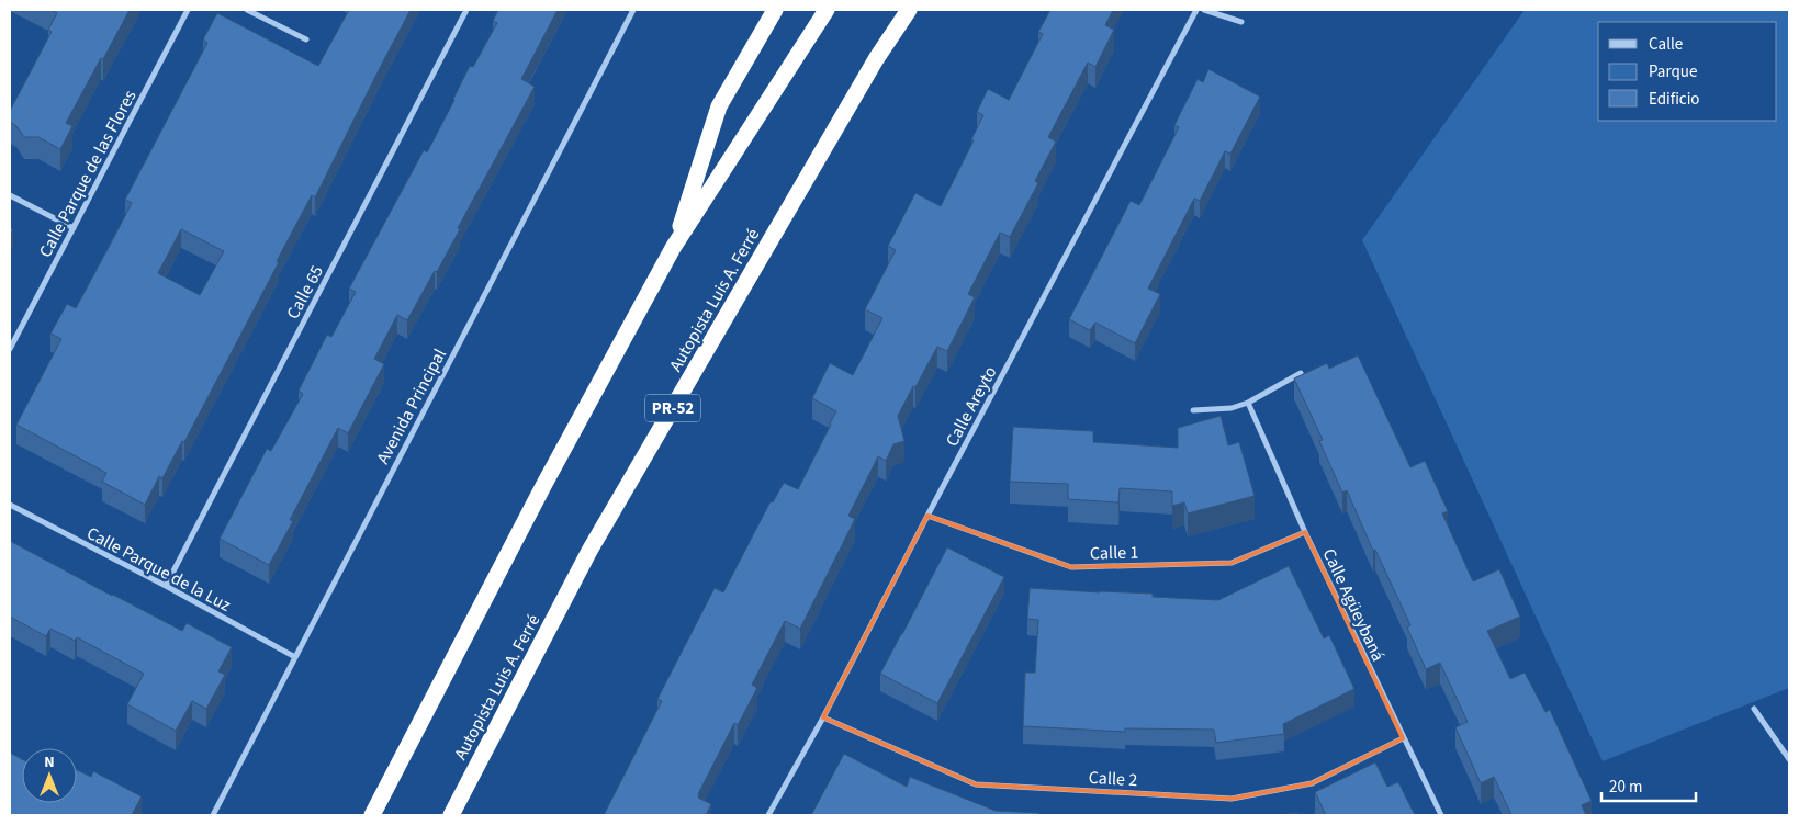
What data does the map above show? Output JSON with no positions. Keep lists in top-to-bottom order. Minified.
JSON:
{"streets":{"highway":["Autopista Luis A. Ferré","PR-52"],"street":["Calle Parque de las Flores","Calle 65","Avenida Principal","Calle Areyto","Calle 1","Calle Parque de la Luz","Calle Agüeybaná","Calle 2"]},"crossings":[["Calle 65","Calle Parque de la Luz"],["Avenida Principal","Calle Parque de la Luz"],["Calle Areyto","Calle 1"],["Calle Areyto","Calle 2"],["Calle 1","Calle Agüeybaná"],["Calle Agüeybaná","Calle 2"]],"legend":["Calle","Parque","Edificio"],"scale_bar":"20 m","north":"top"}
